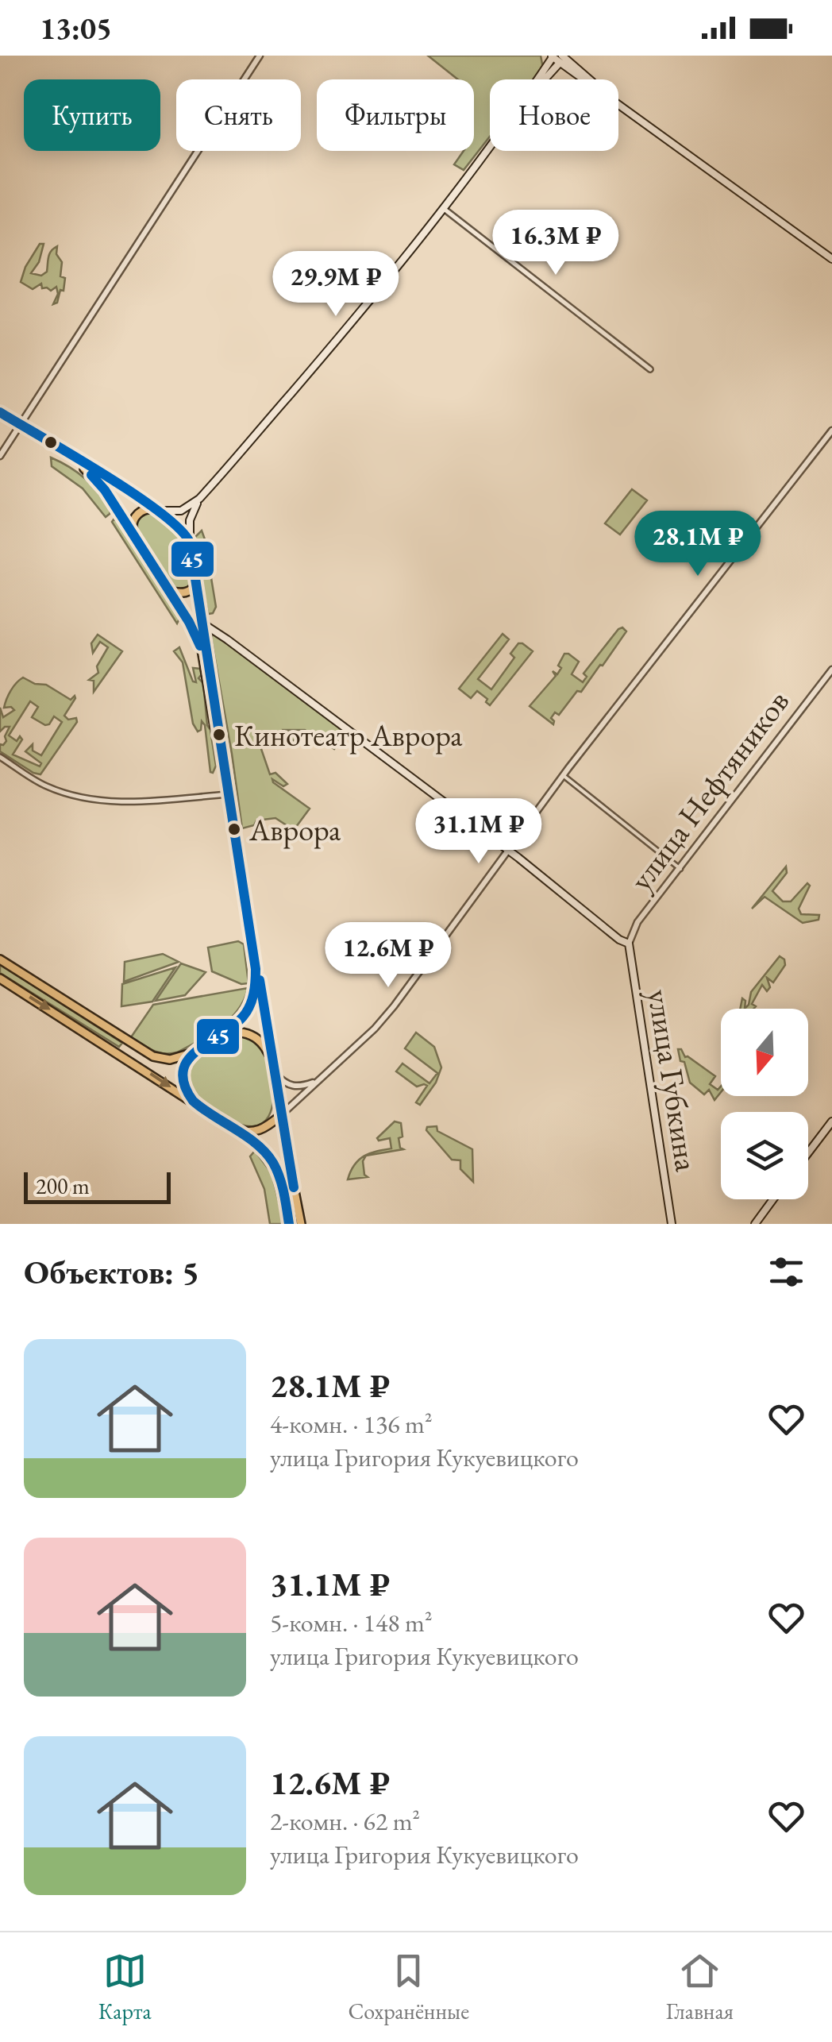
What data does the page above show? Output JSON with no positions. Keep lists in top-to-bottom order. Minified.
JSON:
{"streets":{"main road":["улица Губкина"],"street":["улица Нефтяников"]},"crossings":[["улица Нефтяников","улица Губкина"]],"places":["Кинотеатр Аврора","Аврора"],"lines":["transit line 45"],"scale_bar":"200 m","north":"bottom","page":{"status":"13:05","chip":["Купить","Снять","Фильтры","Новое"],"price":["16.3M ₽","29.9M ₽","28.1M ₽","31.1M ₽","12.6M ₽"],"scale":"200 m","heading":"Объектов: 5","list":[{"name":"28.1M ₽","note":"4-комн. · 136 m² · улица Григория Кукуевицкого"},{"name":"31.1M ₽","note":"5-комн. · 148 m² · улица Григория Кукуевицкого"},{"name":"12.6M ₽","note":"2-комн. · 62 m² · улица Григория Кукуевицкого"}],"tabs":["Карта","Сохранённые","Главная"]}}
